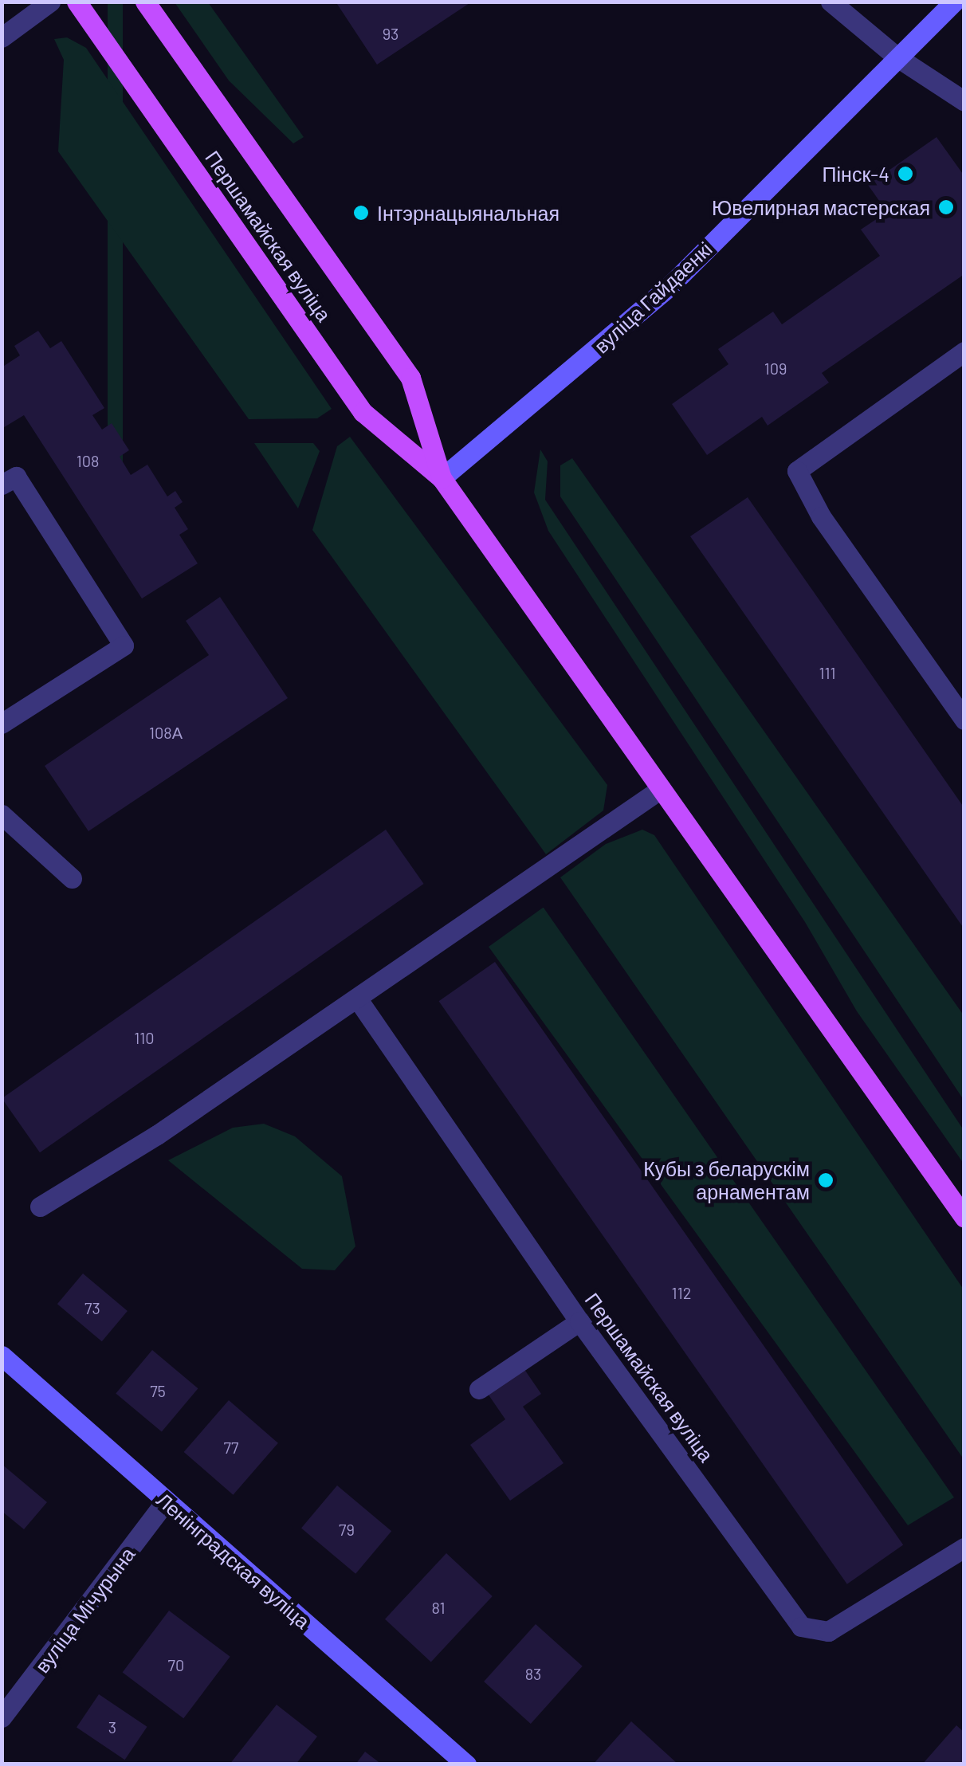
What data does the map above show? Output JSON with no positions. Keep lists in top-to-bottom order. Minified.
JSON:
{"streets":{"main road":["Першамайская вуліца"],"street":["вуліца Гайдаенкі","Ленінградская вуліца","вуліца Мічурына"]},"crossings":[["Першамайская вуліца","вуліца Гайдаенкі"],["Ленінградская вуліца","вуліца Мічурына"]],"places":["Пінск-4","Ювелирная мастерская","Інтэрнацыянальная","Кубы з беларускім арнаментам"],"house_numbers":["93","109","108","111","108А","110","112","73","75","77","79","81","70","83","3"]}
